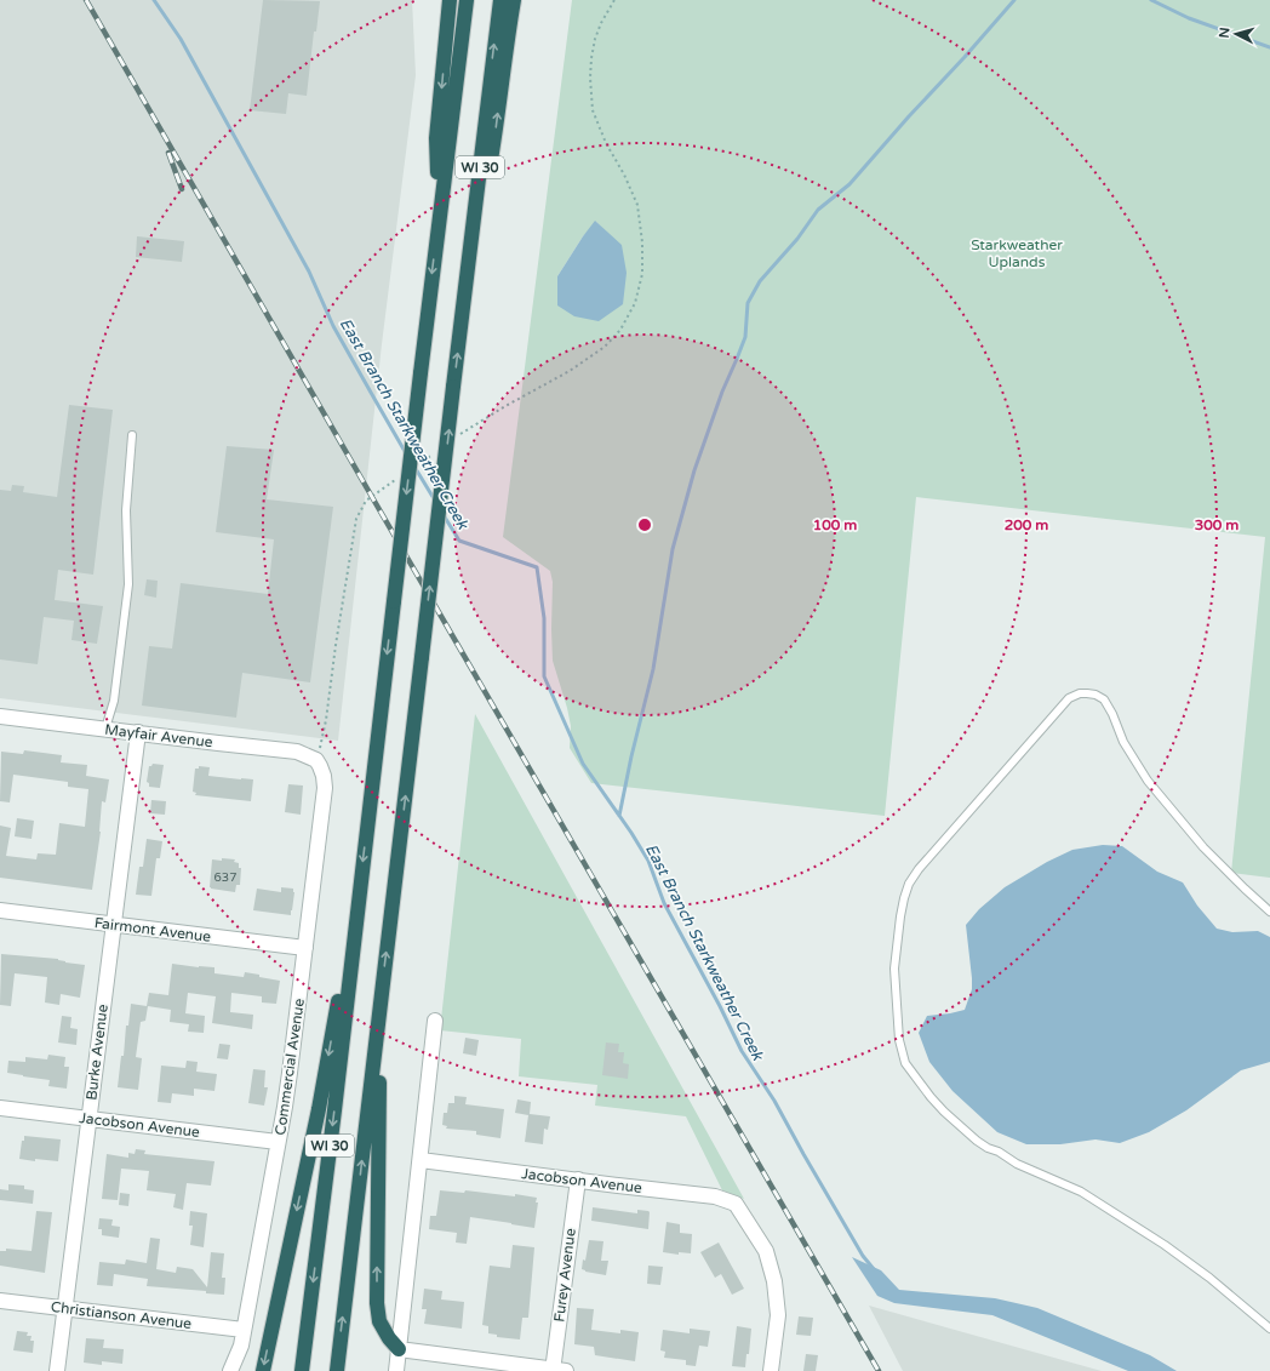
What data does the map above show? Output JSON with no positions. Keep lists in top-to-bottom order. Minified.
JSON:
{"streets":{"highway":["WI 30"],"street":["Mayfair Avenue","Fairmont Avenue","Burke Avenue","Commercial Avenue","Jacobson Avenue","Furey Avenue","Christianson Avenue"]},"crossings":[["Mayfair Avenue","Burke Avenue"],["Mayfair Avenue","Commercial Avenue"],["Fairmont Avenue","Burke Avenue"],["Fairmont Avenue","Commercial Avenue"],["Burke Avenue","Jacobson Avenue"],["Burke Avenue","Christianson Avenue"],["Commercial Avenue","Jacobson Avenue"],["Commercial Avenue","Christianson Avenue"],["Jacobson Avenue","Furey Avenue"]],"water":["East Branch Starkweather Creek"],"parks":["Starkweather Uplands"],"house_numbers":["637"],"north":"left","rings":["100 m","200 m","300 m"]}
